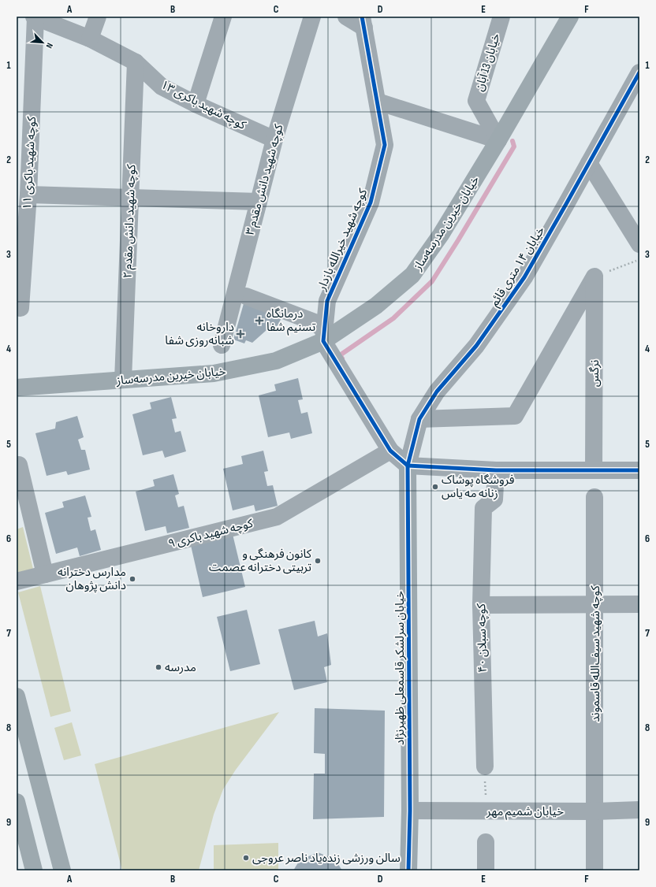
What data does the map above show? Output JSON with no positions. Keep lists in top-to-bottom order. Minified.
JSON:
{"streets":{"main road":["خیابان خیرین مدرسه‌ساز","خیابان سرلشکر قاسمعلی ظهیرنژاد"],"street":["خیابان 13 آبان","کوچه شهید باکری ۱۳","کوچه شهید باکری ۱۱","کوچه شهید دانش مقدم ۳","کوچه شهید دانش مقدم ۲","کوچه شهید خیرالله بازدار","خیابان ۱۴ متری قائم","نرگس","کوچه شهید باکری ۹","کوچه سبلان ۴۰","کوچه شهید سیف‌الله قاسموند","خیابان شمیم مهر"]},"crossings":[["خیابان 13 آبان","خیابان خیرین مدرسه‌ساز"],["کوچه شهید باکری ۱۳","کوچه شهید باکری ۱۱"],["کوچه شهید باکری ۱۳","کوچه شهید دانش مقدم ۳"],["کوچه شهید باکری ۱۳","کوچه شهید دانش مقدم ۲"],["کوچه شهید دانش مقدم ۲","خیابان خیرین مدرسه‌ساز"],["خیابان خیرین مدرسه‌ساز","کوچه شهید خیرالله بازدار"],["خیابان ۱۴ متری قائم","خیابان سرلشکر قاسمعلی ظهیرنژاد"],["کوچه شهید سیف‌الله قاسموند","خیابان شمیم مهر"],["خیابان سرلشکر قاسمعلی ظهیرنژاد","خیابان شمیم مهر"]],"places":{"health":["درمانگاه تسنیم شفا","داروخانه شبانه‌روزی شفا"],"other":["فروشگاه پوشاک زنانه مه یاس","کانون فرهنگی و تربیتی دخترانه عصمت","مدارس دخترانه دانش پژوهان","مدرسه","سالن ورزشی زنده‌یاد ناصر عروجی"]},"north":"bottom right","grid":{"columns":["A","B","C","D","E","F"],"rows":["1","2","3","4","5","6","7","8","9"]}}
